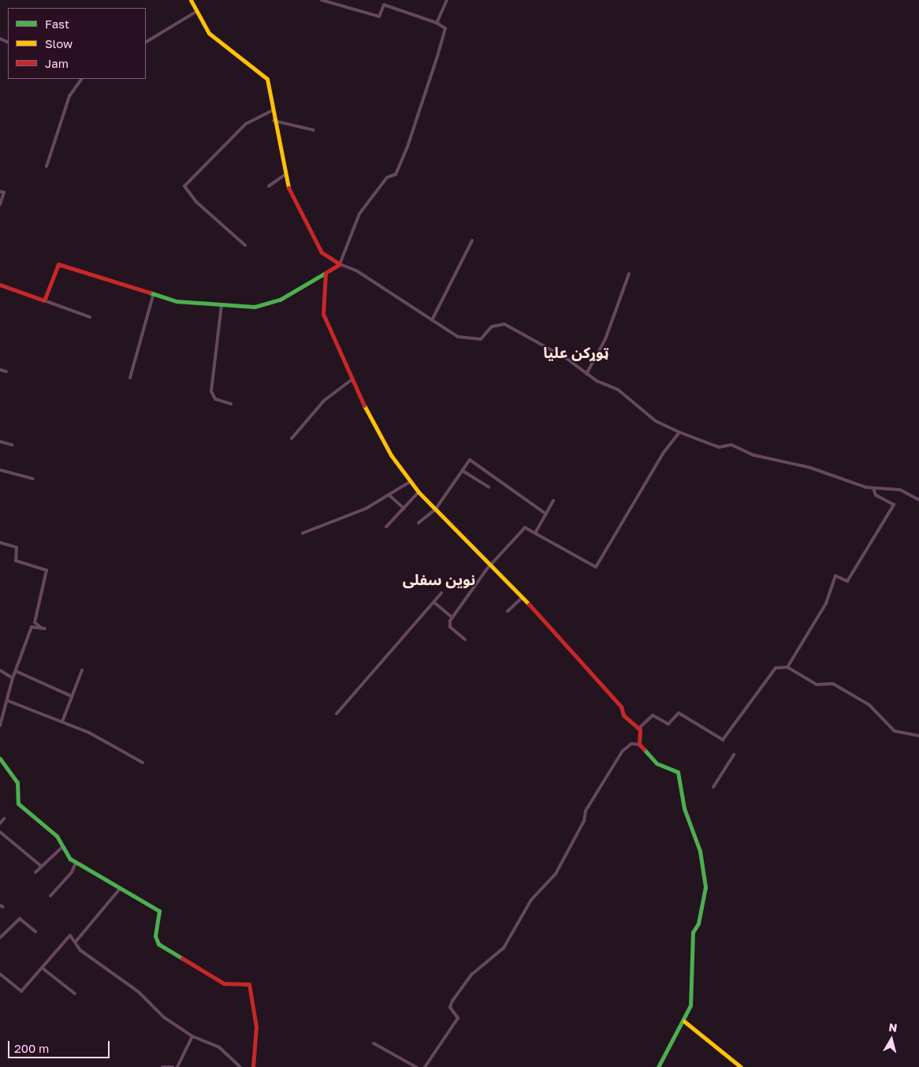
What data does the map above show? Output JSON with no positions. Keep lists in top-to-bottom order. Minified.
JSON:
{"districts":["ټوړکن علیا","نوین سفلى"],"legend":["Fast","Slow","Jam"],"scale_bar":"200 m","north":"top"}
